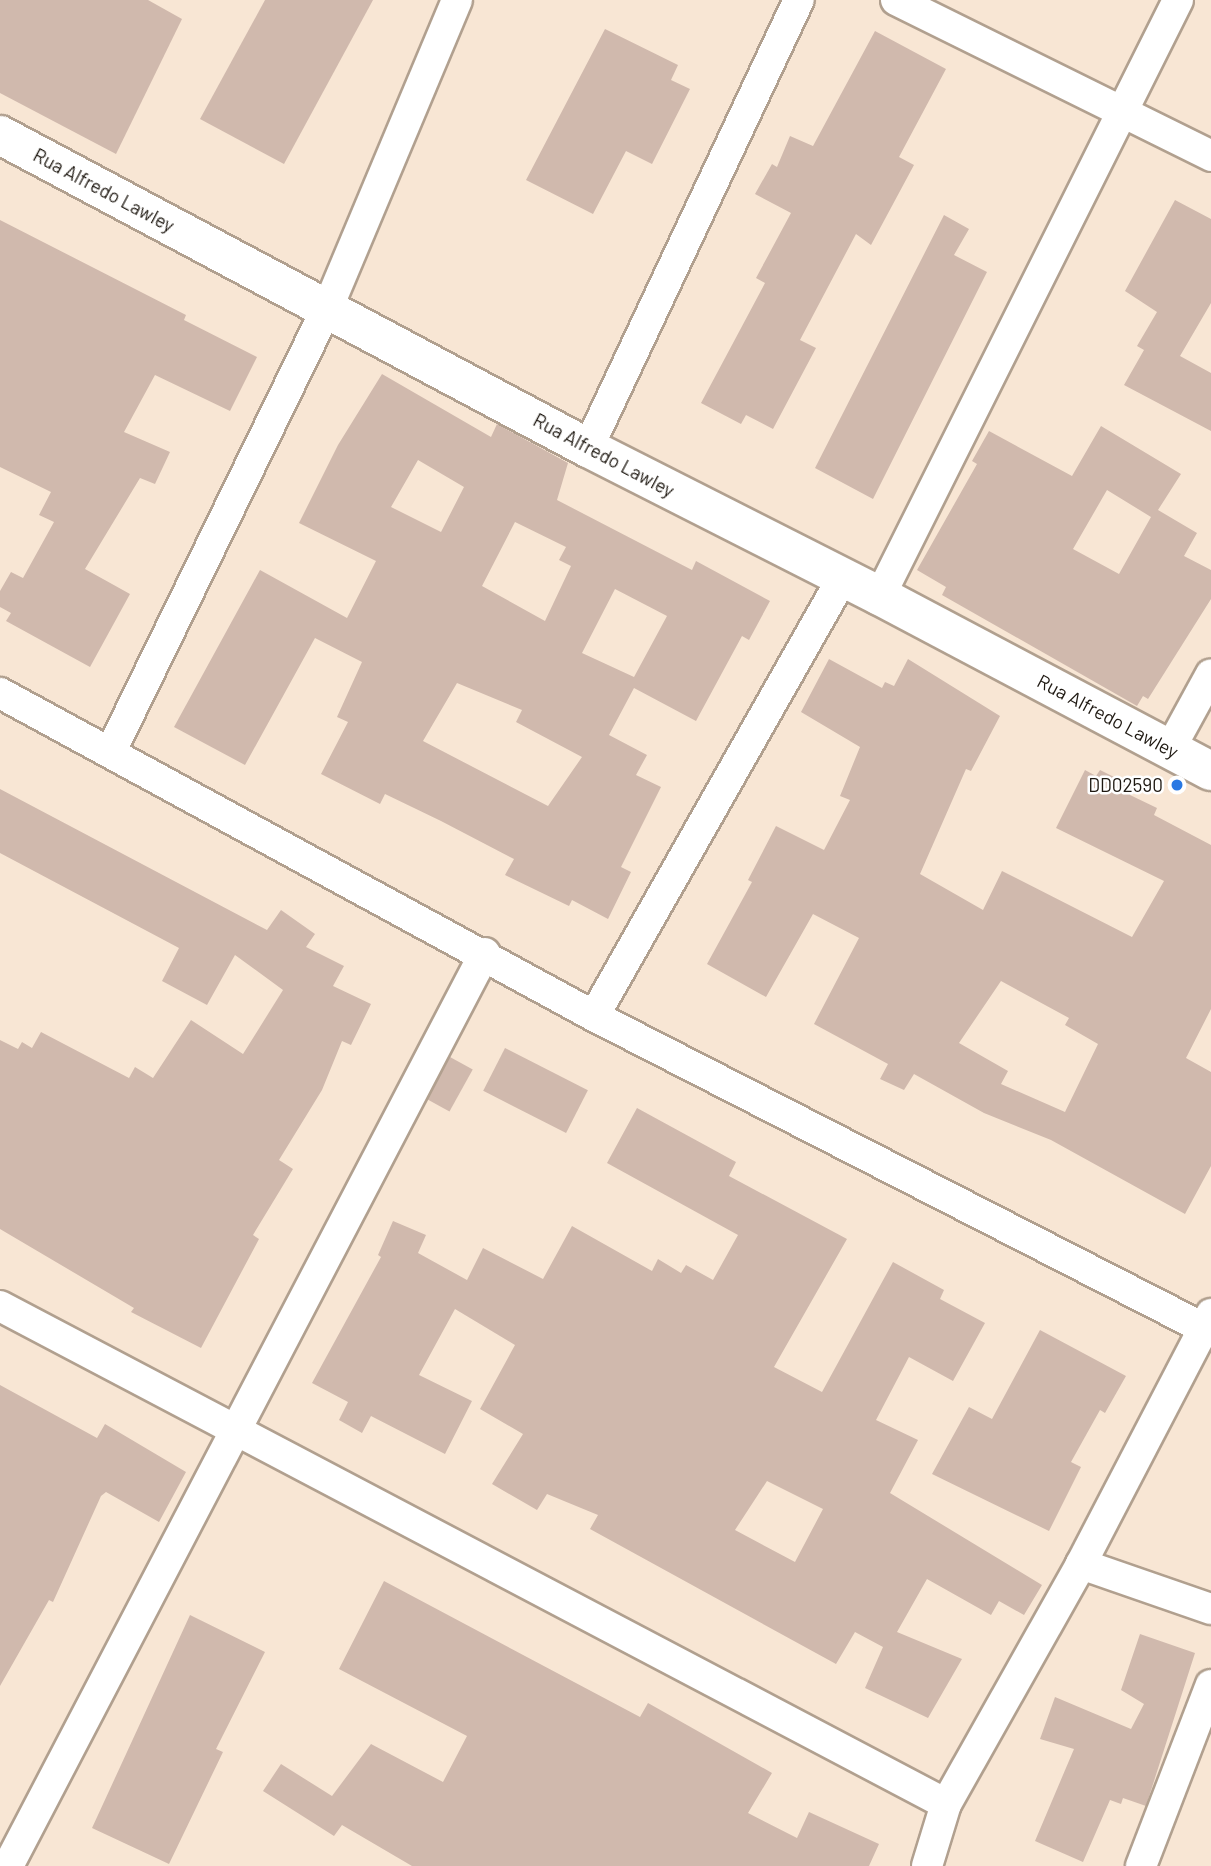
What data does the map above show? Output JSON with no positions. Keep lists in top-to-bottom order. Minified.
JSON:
{"streets":{"main road":["Rua Alfredo Lawley"]},"places":["DD02590"]}
